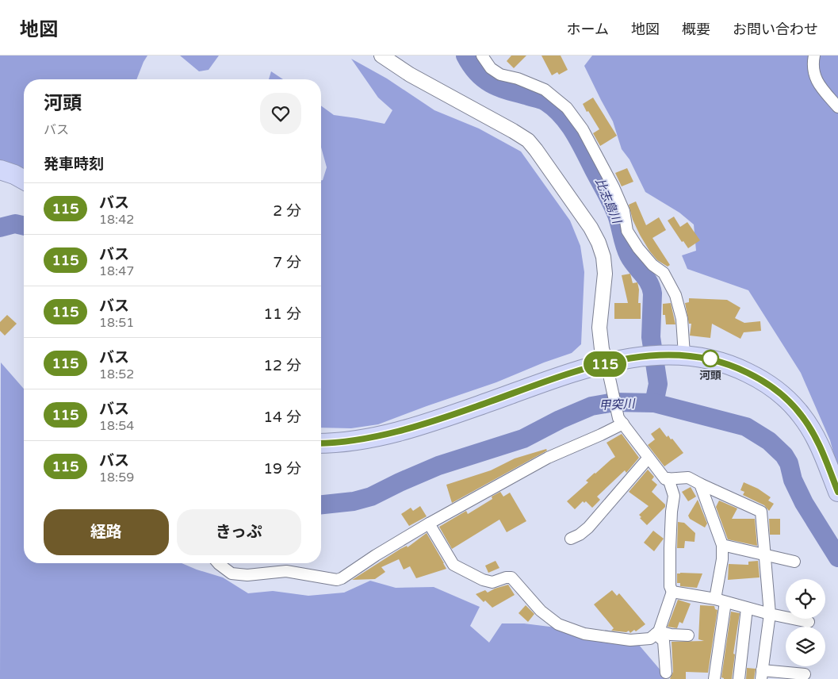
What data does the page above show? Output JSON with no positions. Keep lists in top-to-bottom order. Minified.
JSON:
{"water":["比志島川","甲突川"],"places":["河頭"],"lines":["bus line 115"],"page":{"header":"地図","nav":["ホーム","地図","概要","お問い合わせ"],"on_map":"115","heading":[["河頭","バス"],"発車時刻"],"list":[{"mark":"115","name":"バス","note":"18:42","value":"2 分"},{"mark":"115","name":"バス","note":"18:47","value":"7 分"},{"mark":"115","name":"バス","note":"18:51","value":"11 分"},{"mark":"115","name":"バス","note":"18:52","value":"12 分"},{"mark":"115","name":"バス","note":"18:54","value":"14 分"},{"mark":"115","name":"バス","note":"18:59","value":"19 分"}],"buttons":["経路","きっぷ"]}}
